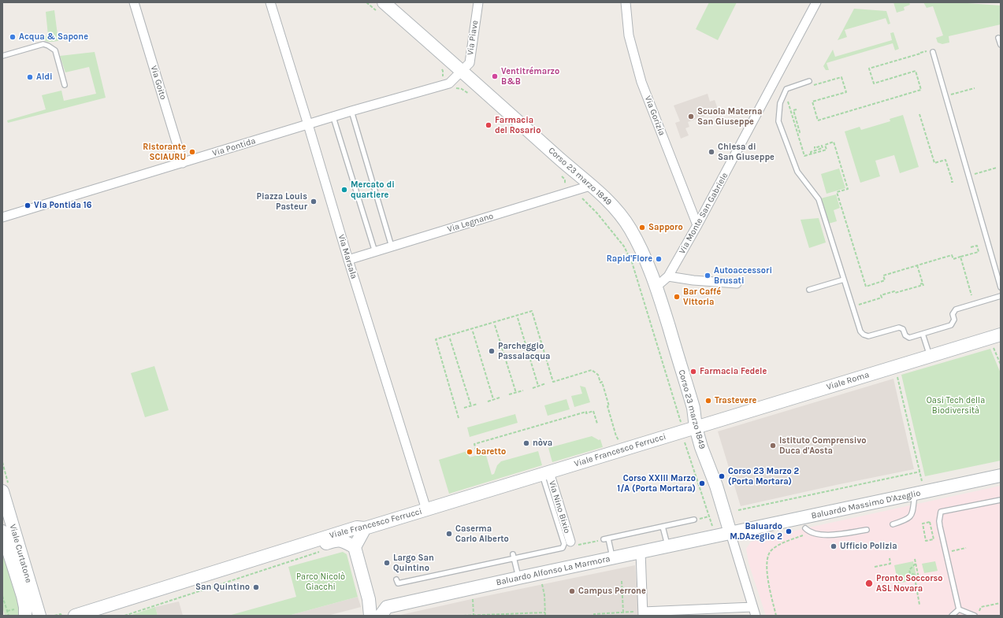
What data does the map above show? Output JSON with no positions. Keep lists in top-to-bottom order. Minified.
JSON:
{"streets":{"street":["Via Piave","Via Goito","Via Gorizia","Via Pontida","Corso 23 marzo 1849","Via Monte San Gabriele","Via Legnano","Via Marsala","Viale Roma","Viale Francesco Ferrucci","Baluardo Massimo D'Azeglio","Via Nino Bixio","Viale Curtatone","Baluardo Alfonso La Marmora"]},"crossings":[["Via Piave","Via Pontida"],["Via Piave","Corso 23 marzo 1849"],["Via Goito","Via Pontida"],["Via Gorizia","Via Monte San Gabriele"],["Via Pontida","Corso 23 marzo 1849"],["Via Pontida","Via Marsala"],["Corso 23 marzo 1849","Via Monte San Gabriele"],["Corso 23 marzo 1849","Via Legnano"],["Corso 23 marzo 1849","Viale Roma"],["Corso 23 marzo 1849","Viale Francesco Ferrucci"],["Corso 23 marzo 1849","Baluardo Massimo D'Azeglio"],["Corso 23 marzo 1849","Baluardo Alfonso La Marmora"],["Via Legnano","Via Marsala"],["Via Marsala","Viale Francesco Ferrucci"],["Viale Roma","Viale Francesco Ferrucci"],["Viale Francesco Ferrucci","Via Nino Bixio"],["Baluardo Massimo D'Azeglio","Baluardo Alfonso La Marmora"]],"parks":["Oasi Tech della Biodiversità","Parco Nicolò Giacchi"],"places":["Acqua & Sapone","Ventitrémarzo B&B","Aldi","Scuola Materna San Giuseppe","Farmacia del Rosario","Ristorante SCIAURU","Chiesa di San Giuseppe","Mercato di quartiere","Piazza Louis Pasteur","Via Pontida 16","Sapporo","Rapid'Flore","Autoaccessori Brusati","Bar Caffé Vittoria","Parcheggio Passalacqua","Farmacia Fedele","Trastevere","nòva","Istituto Comprensivo Duca d'Aosta","baretto","Corso 23 Marzo 2 (Porta Mortara)","Corso XXIII Marzo 1/A (Porta Mortara)","Baluardo M.DAzeglio 2","Caserma Carlo Alberto","Ufficio Polizia","Largo San Quintino","Pronto Soccorso ASL Novara","San Quintino","Campus Perrone"]}
